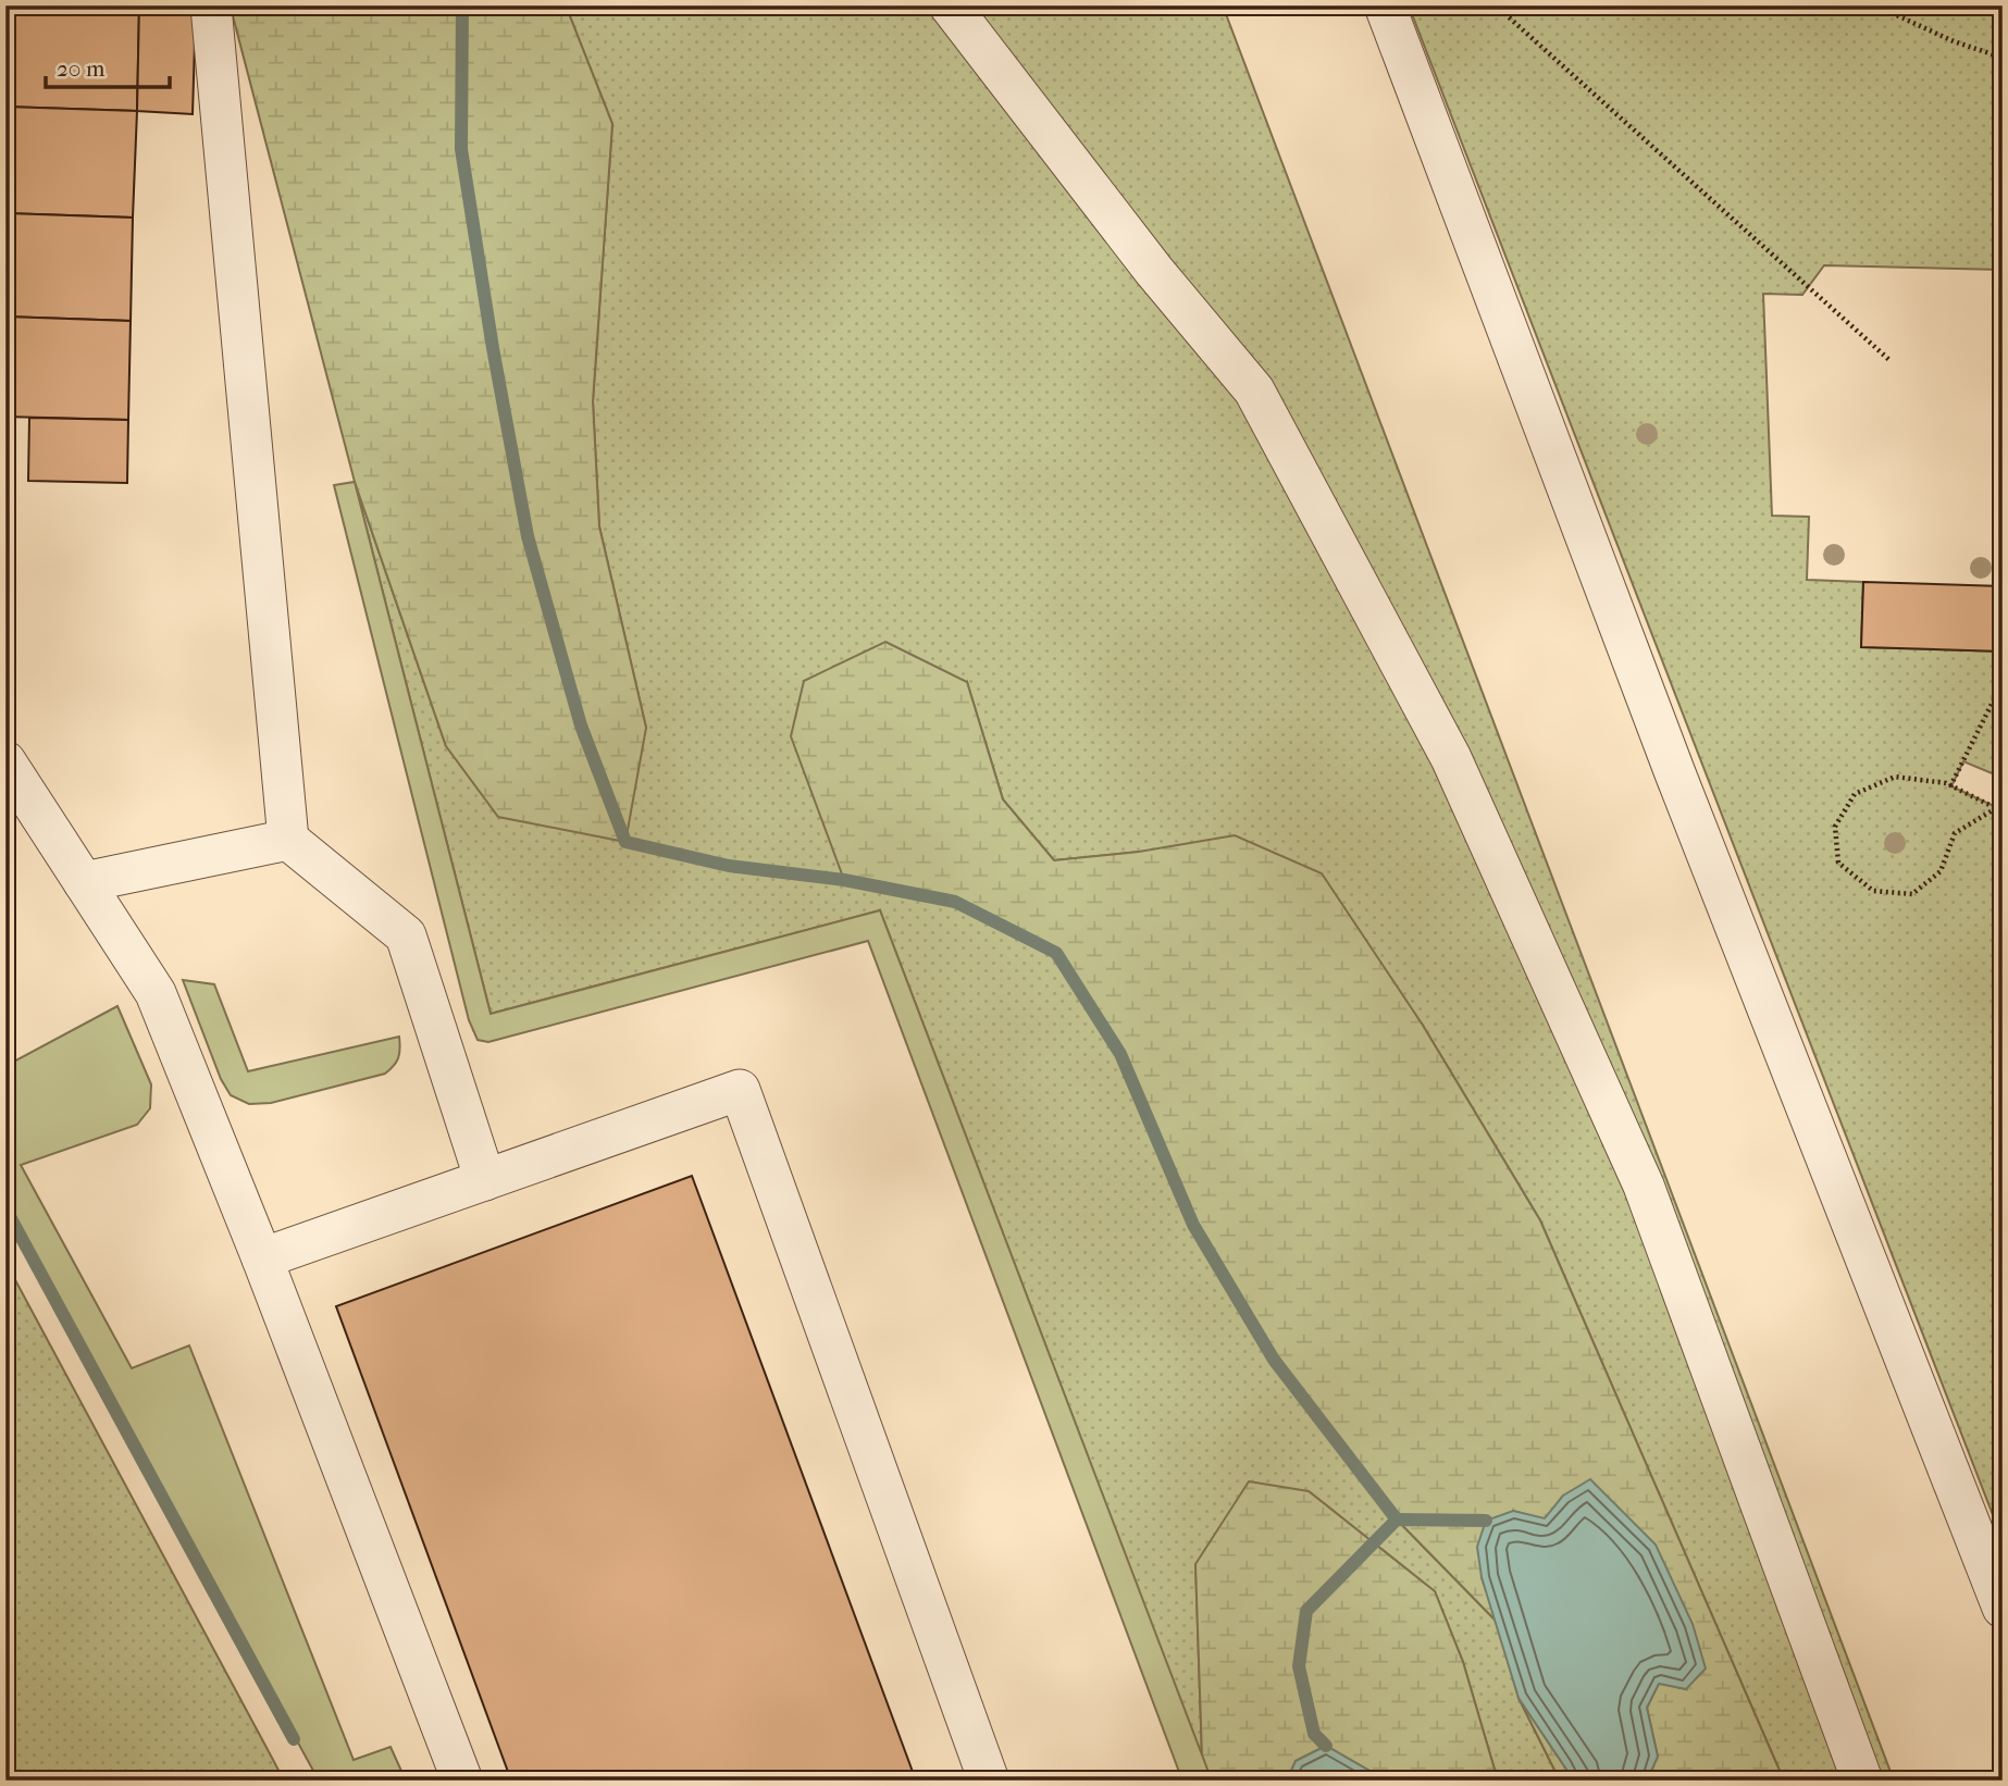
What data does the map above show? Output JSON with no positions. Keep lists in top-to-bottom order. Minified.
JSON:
{"scale_bar":"20 m"}
